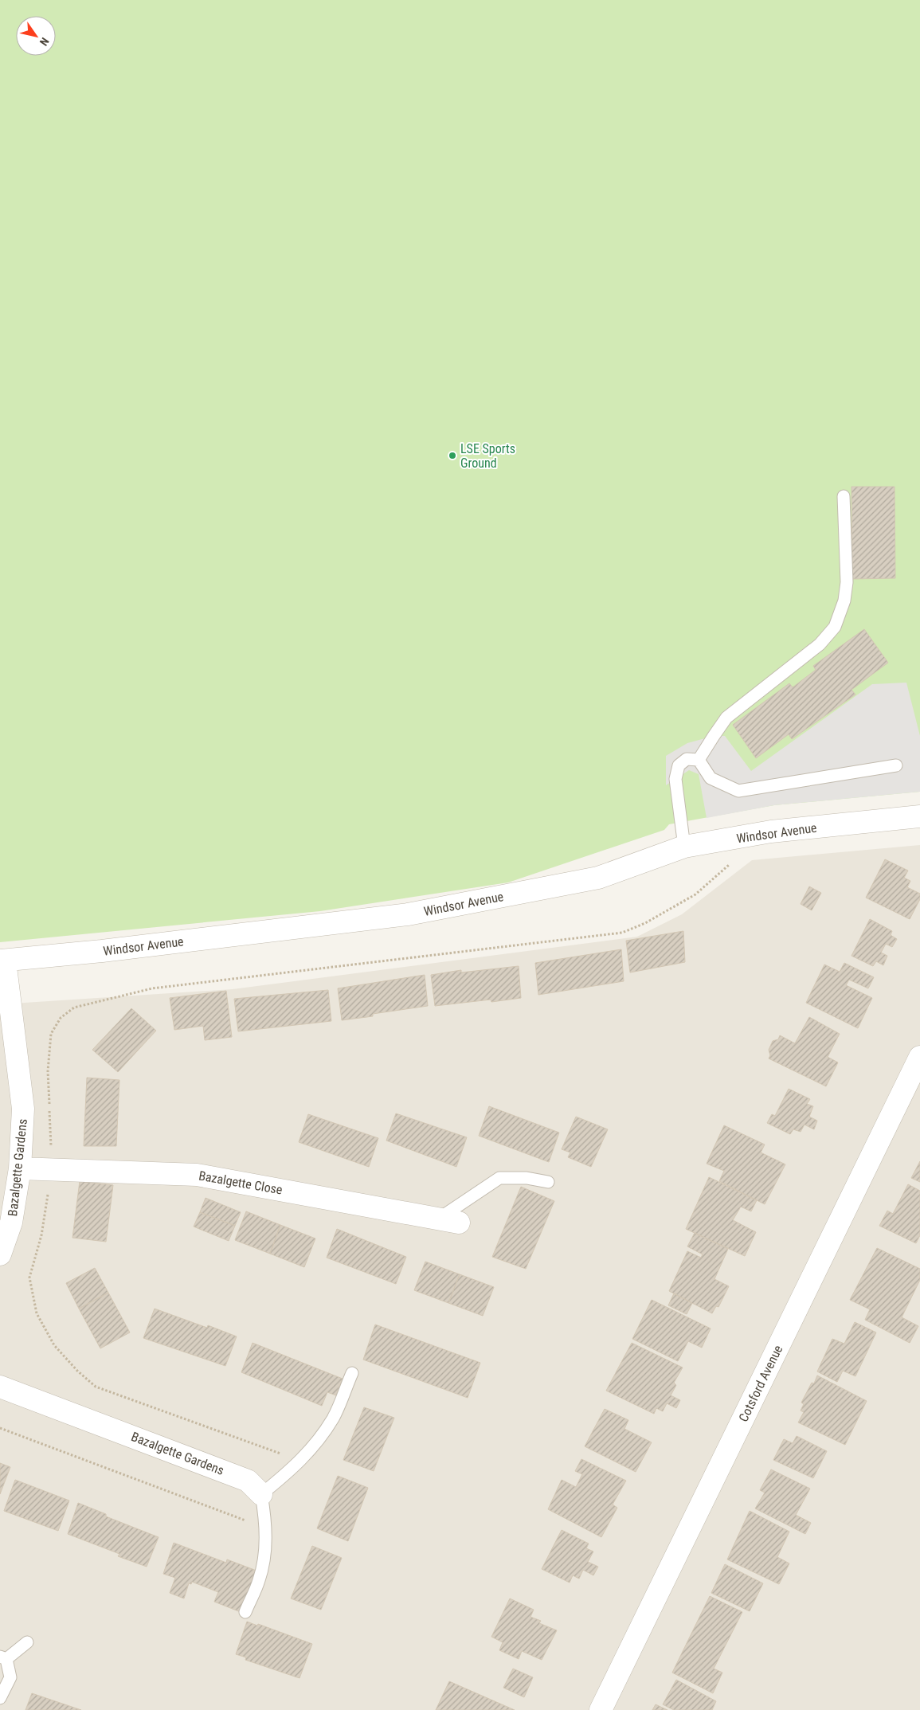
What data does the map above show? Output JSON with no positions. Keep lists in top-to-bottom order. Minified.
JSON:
{"streets":{"street":["Windsor Avenue","Bazalgette Gardens","Bazalgette Close","Cotsford Avenue"]},"crossings":[["Windsor Avenue","Bazalgette Gardens"],["Bazalgette Gardens","Bazalgette Close"]],"places":["LSE Sports Ground"],"north":"bottom right"}
